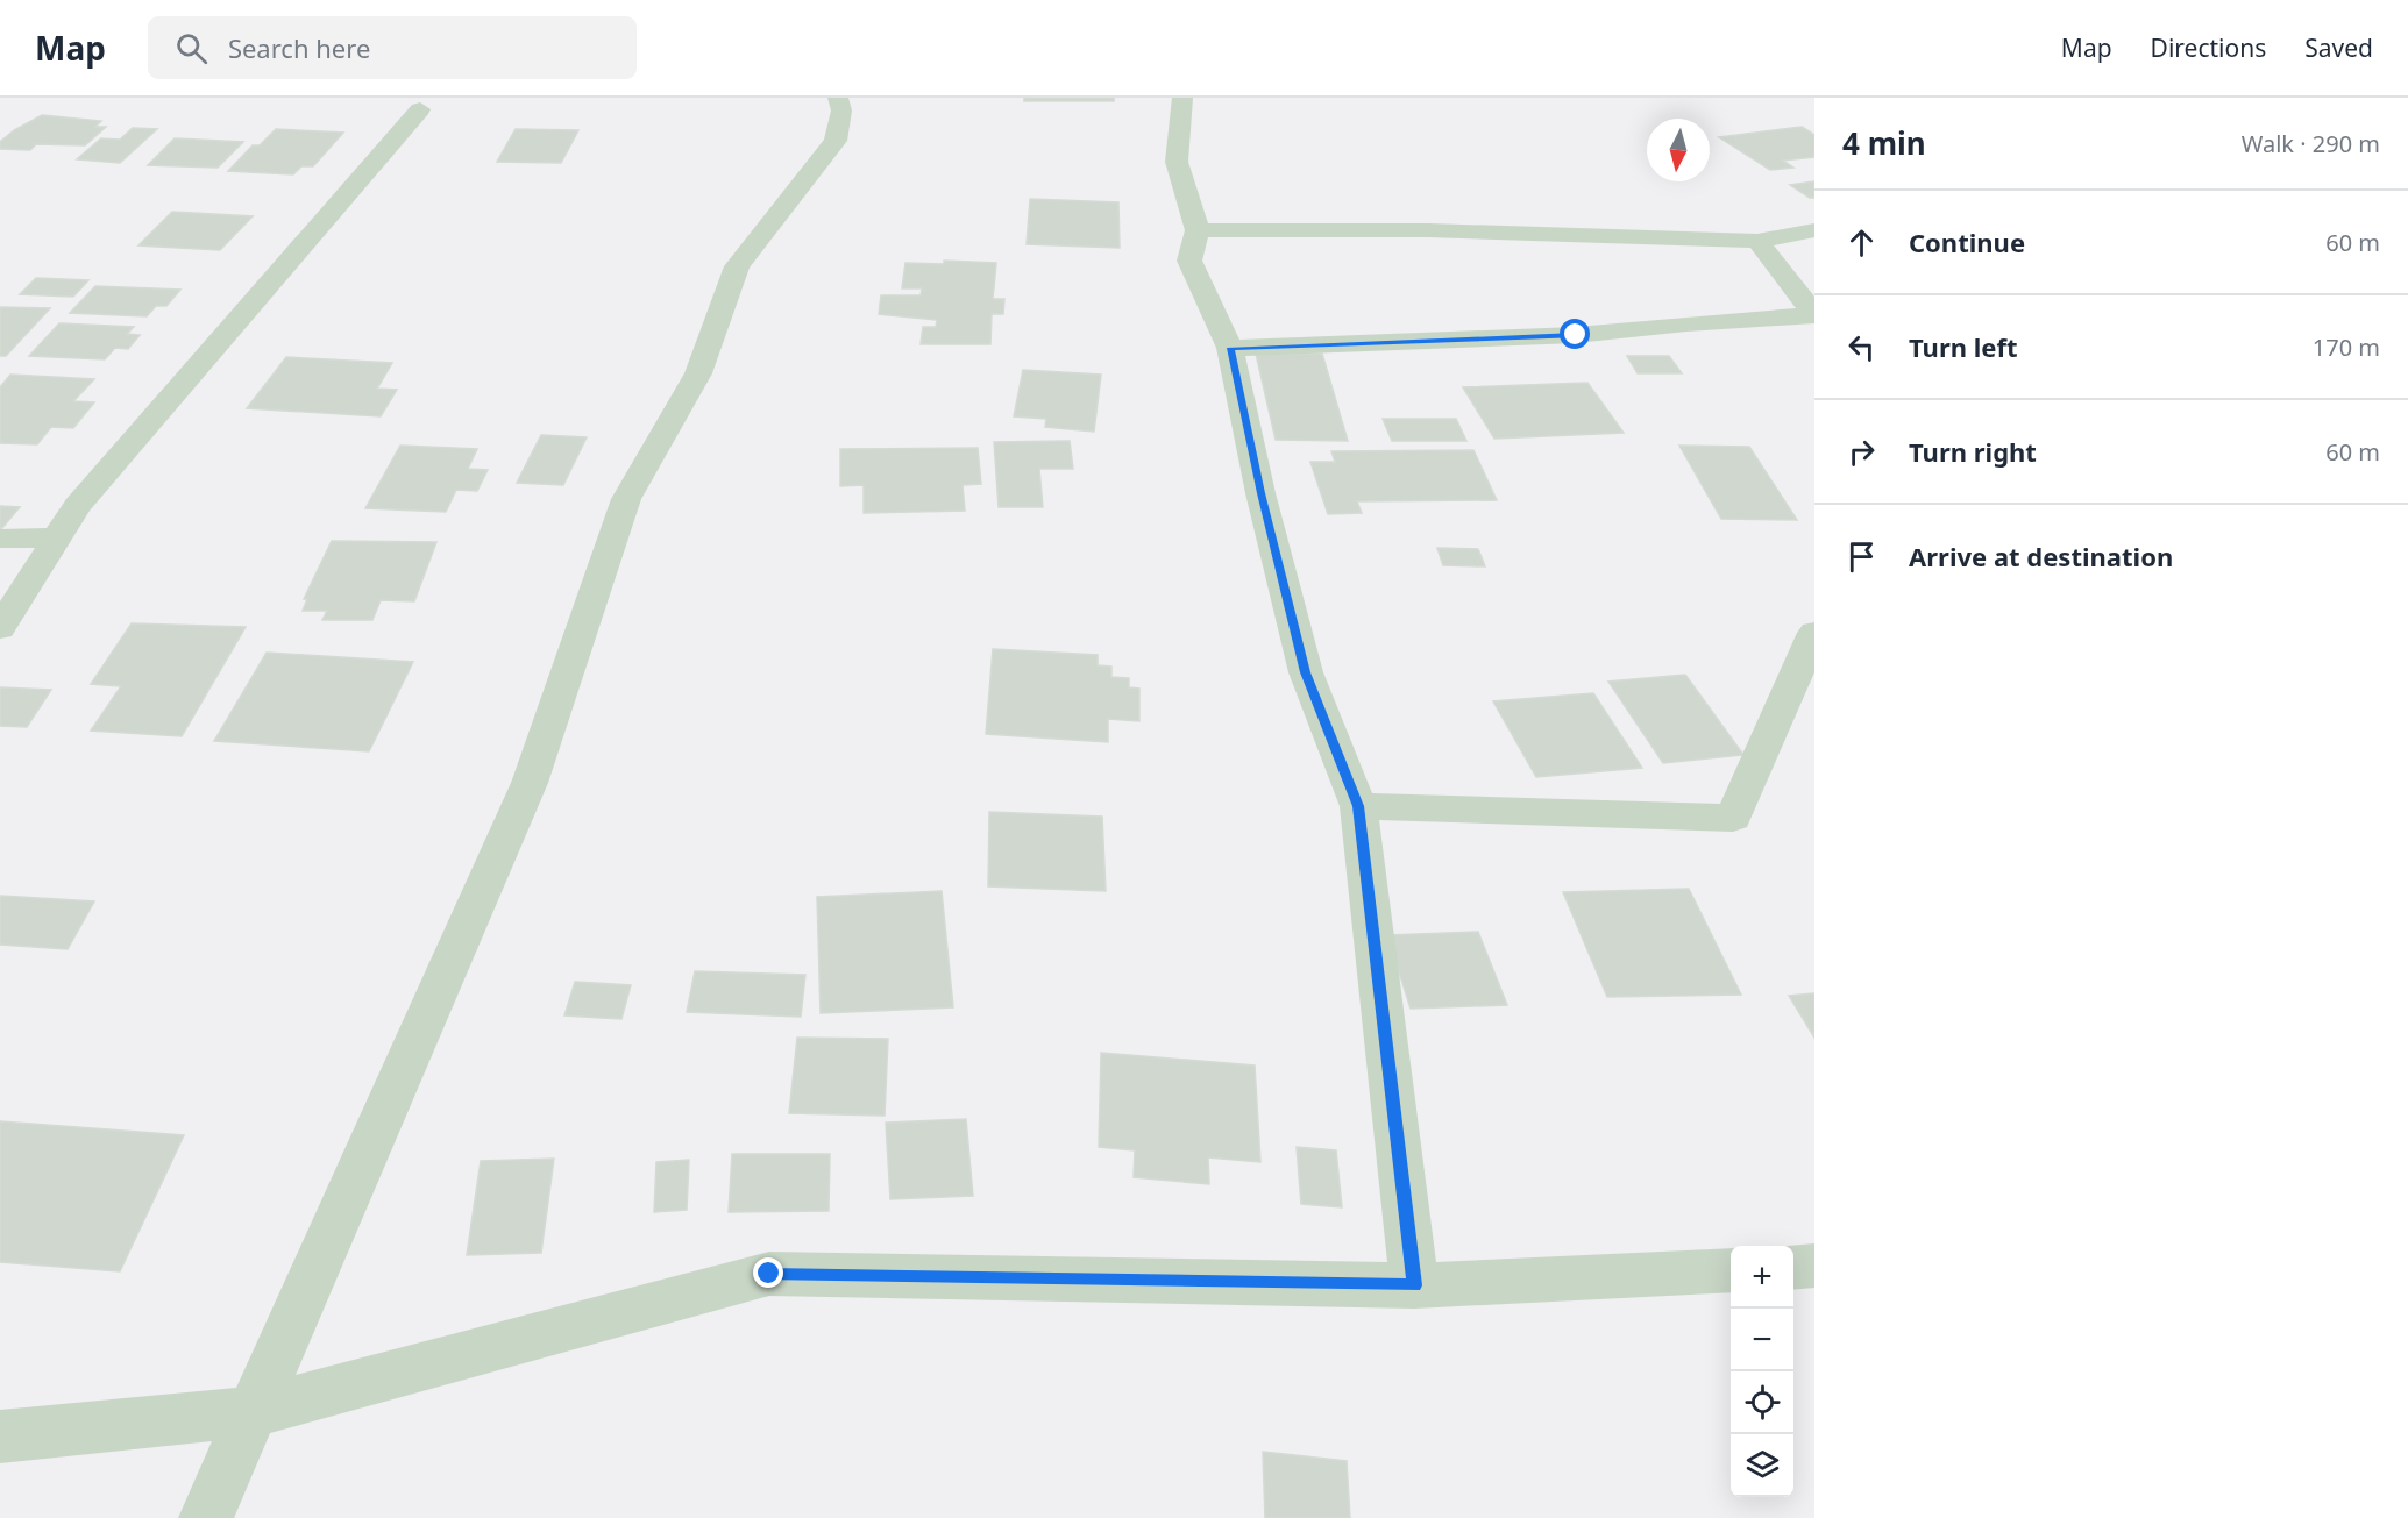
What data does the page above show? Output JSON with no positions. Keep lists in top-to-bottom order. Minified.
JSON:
{"north":"bottom","page":{"header":"Map","search":"Search here","nav":["Map","Directions","Saved"],"heading":["4 min","Walk · 290 m"],"list":[["Continue","60 m"],["Turn left","170 m"],["Turn right","60 m"],"Arrive at destination"],"map_buttons":["+","−"]}}
